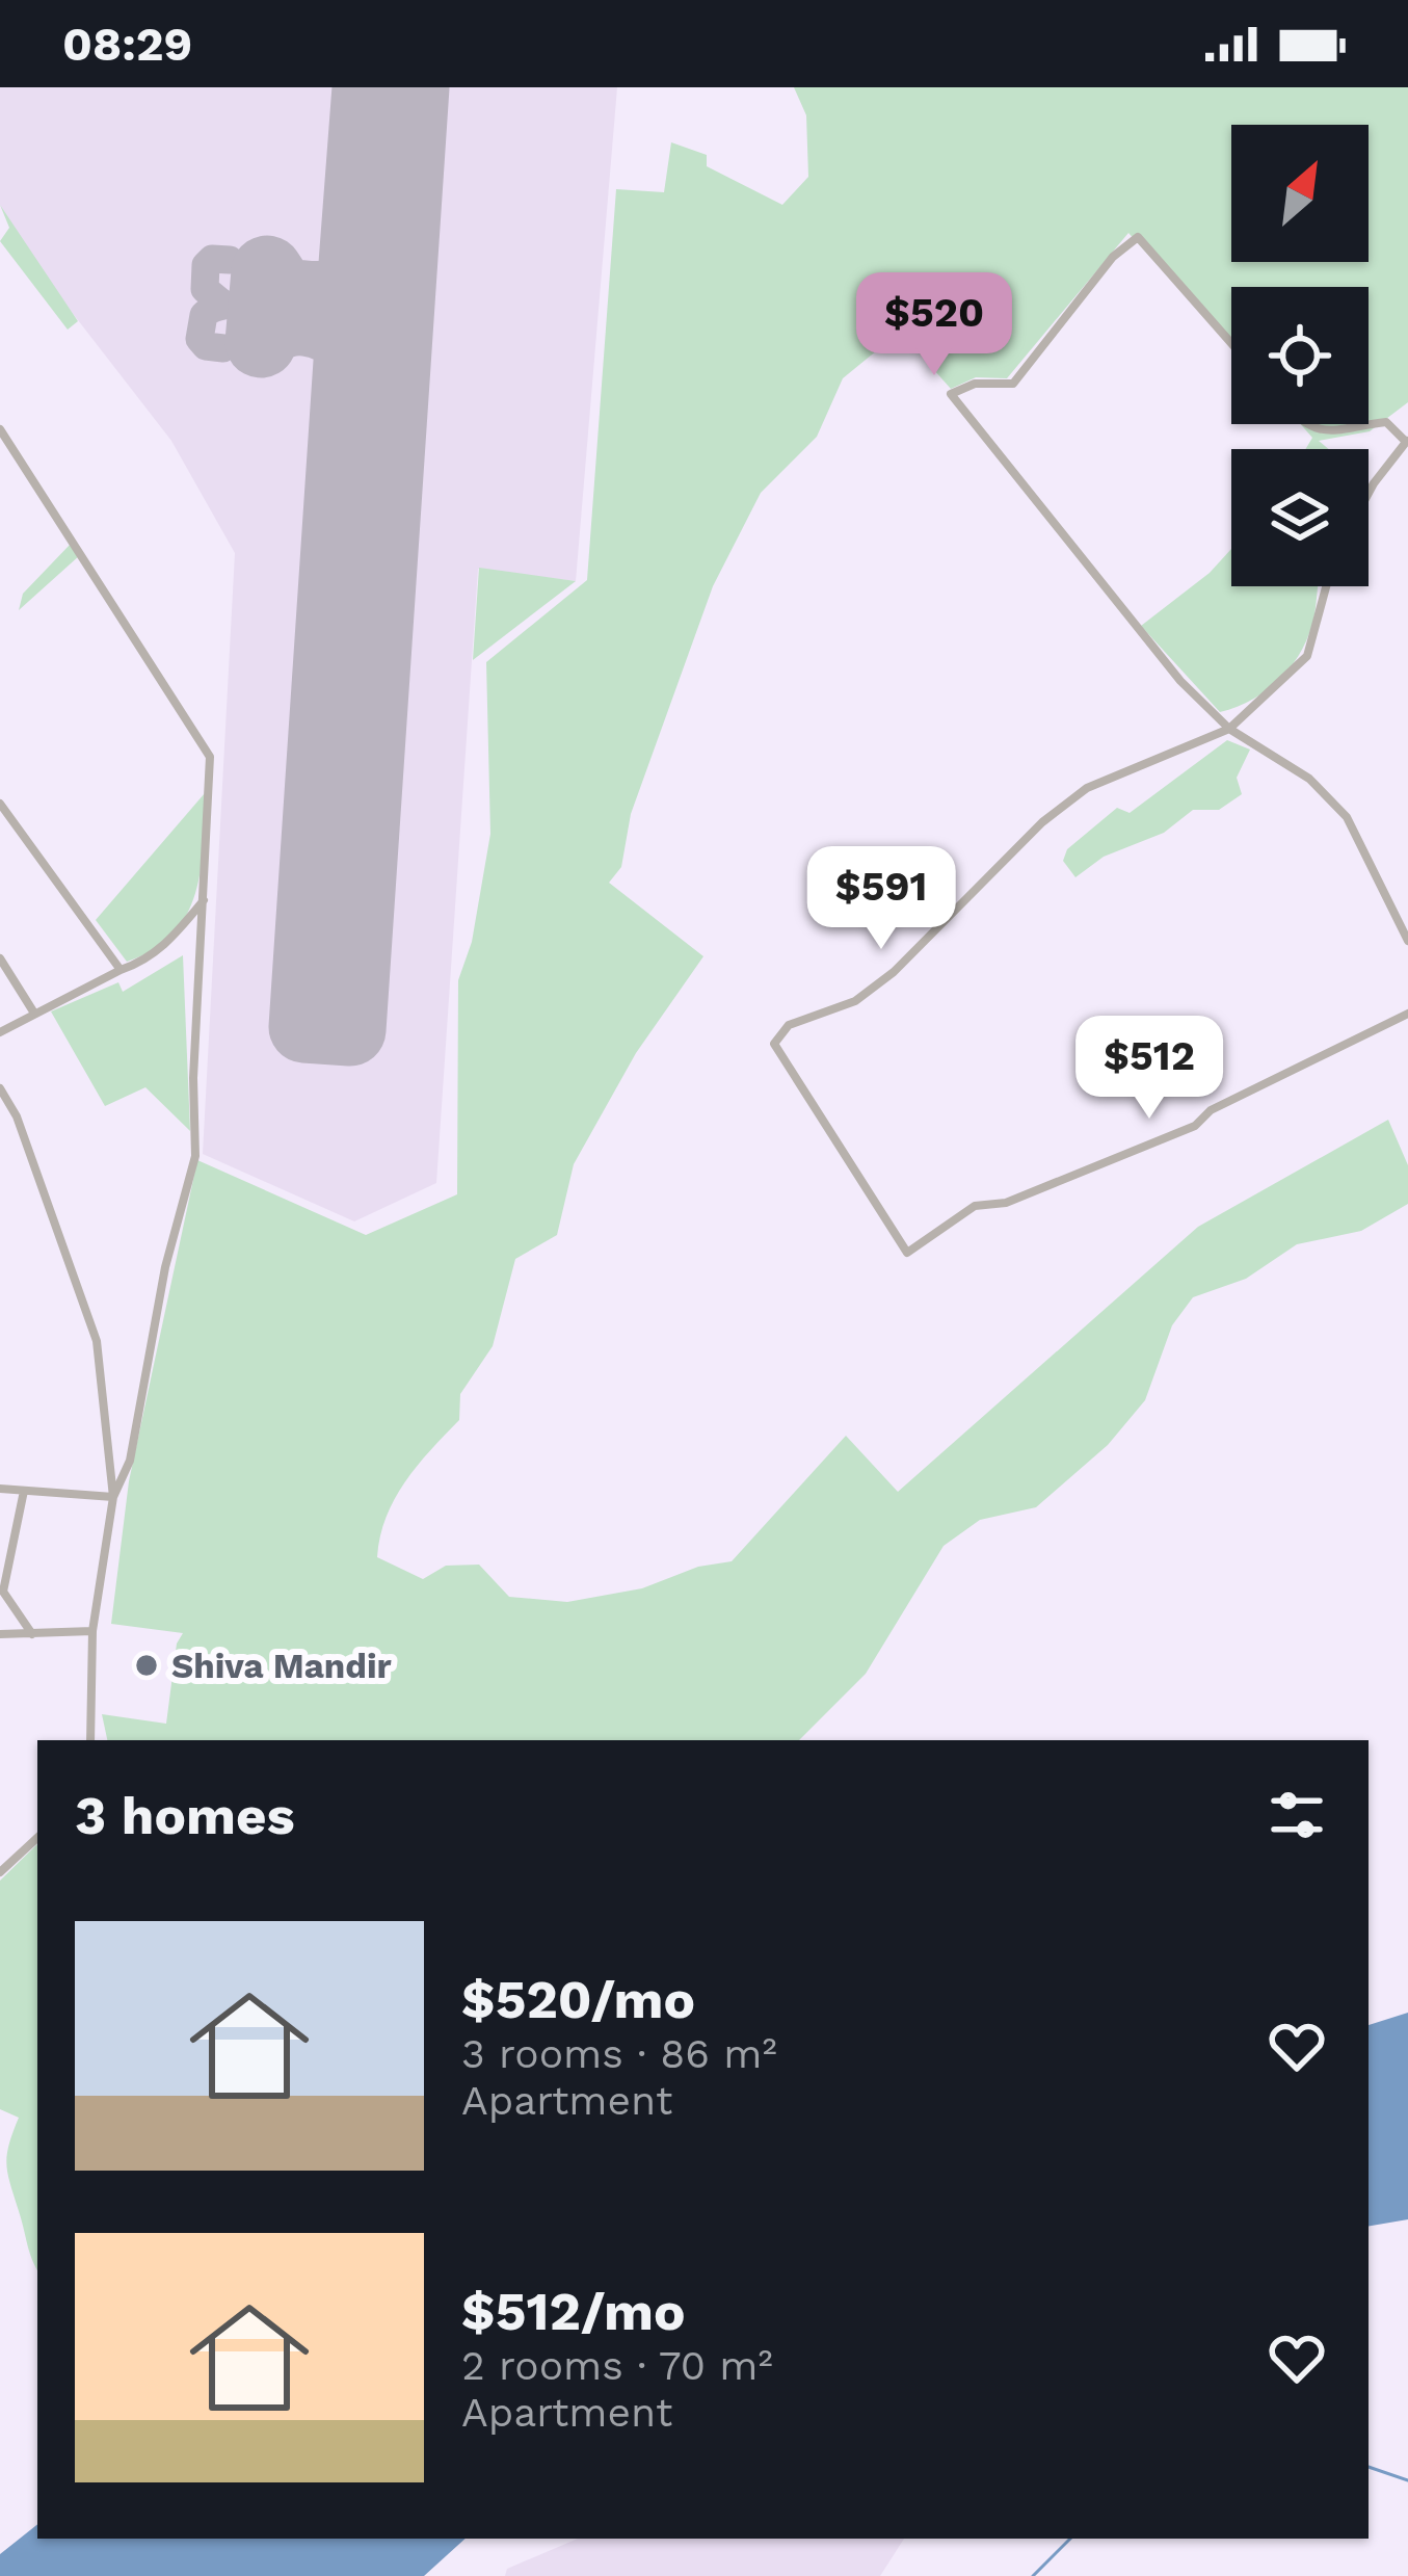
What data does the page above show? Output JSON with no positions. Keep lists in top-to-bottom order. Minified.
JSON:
{"places":["Shiva Mandir"],"north":"top right","page":{"status":"08:29","price":["$520","$591","$512"],"heading":"3 homes","list":[{"name":"$520/mo","note":"3 rooms · 86 m² · Apartment"},{"name":"$512/mo","note":"2 rooms · 70 m² · Apartment"}]}}
